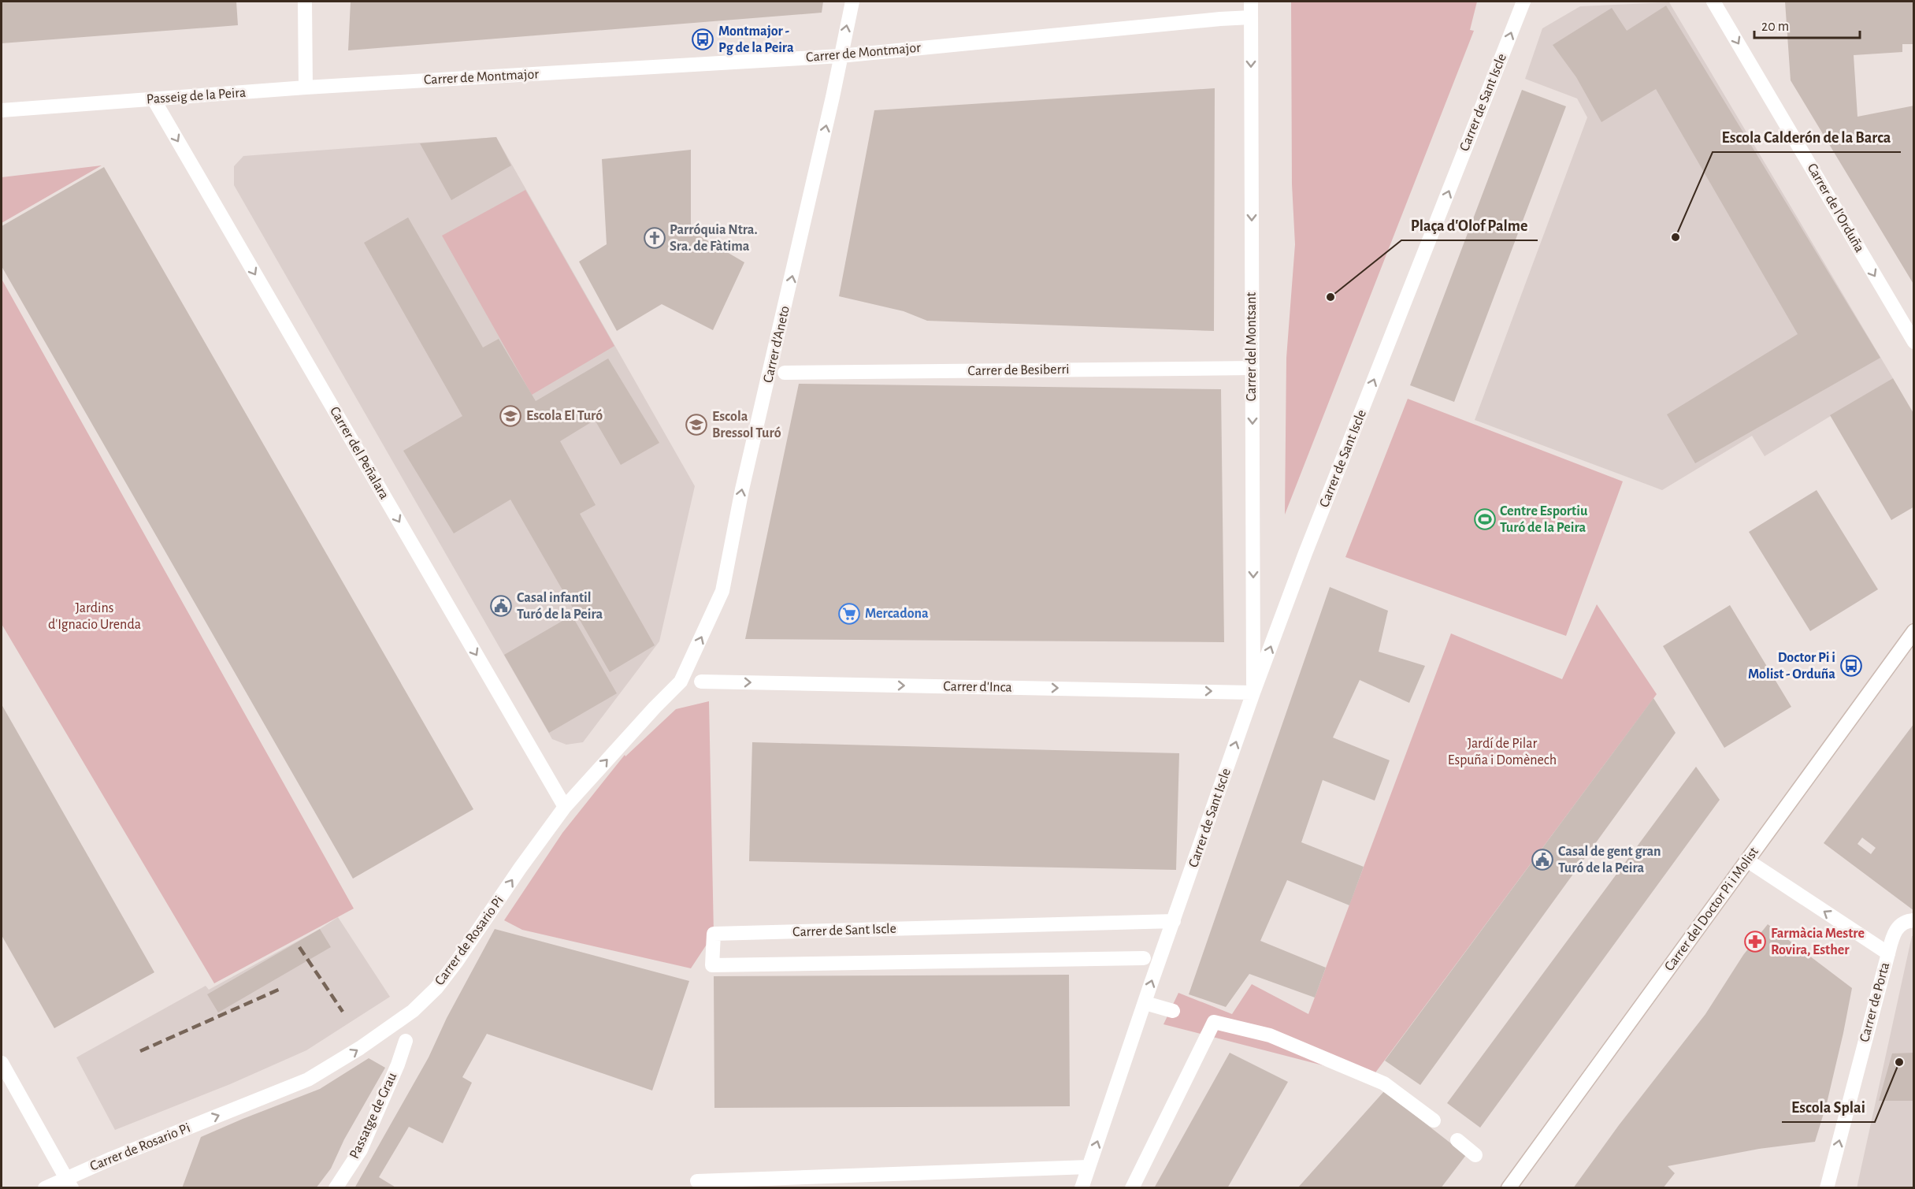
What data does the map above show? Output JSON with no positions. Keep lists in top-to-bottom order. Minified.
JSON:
{"streets":{"street":["Carrer de Montmajor","Passeig de la Peira","Carrer de Sant Iscle","Carrer de l'Orduña","Carrer d'Aneto","Carrer del Montsant","Carrer de Besiberri","Carrer del Peñalara","Carrer d'Inca","Carrer del Doctor Pi i Molist","Carrer de Rosario Pi","Carrer de Porta","Passatge de Grau"]},"crossings":[["Carrer de Montmajor","Passeig de la Peira"],["Carrer de Montmajor","Carrer d'Aneto"],["Carrer de Montmajor","Carrer del Montsant"],["Passeig de la Peira","Carrer del Peñalara"],["Carrer de Sant Iscle","Carrer del Montsant"],["Carrer de Sant Iscle","Carrer d'Inca"],["Carrer d'Aneto","Carrer de Rosario Pi"],["Carrer del Montsant","Carrer de Besiberri"],["Carrer del Montsant","Carrer d'Inca"],["Carrer del Peñalara","Carrer de Rosario Pi"],["Carrer del Doctor Pi i Molist","Carrer de Porta"]],"one_way":["Carrer de Sant Iscle","Carrer de l'Orduña","Carrer d'Aneto","Carrer del Montsant","Carrer del Peñalara","Carrer d'Inca","Carrer de Rosario Pi","Carrer de Porta"],"parks":["Jardins d'Ignacio Urenda","Jardí de Pilar Espuña i Domènech"],"places":{"bus stop":["Montmajor - Pg de la Peira","Doctor Pi i Molist - Orduña"],"other":["Escola Calderón de la Barca","Plaça d'Olof Palme","Escola Splai"],"church":["Parróquia Ntra. Sra. de Fàtima"],"school or university":["Escola El Turó","Escola Bressol Turó"],"sports":["Centre Esportiu Turó de la Peira"],"public building":["Casal infantil Turó de la Peira","Casal de gent gran Turó de la Peira"],"supermarket":["Mercadona"],"pharmacy":["Farmàcia Mestre Rovira, Esther"]},"scale_bar":"20 m"}
